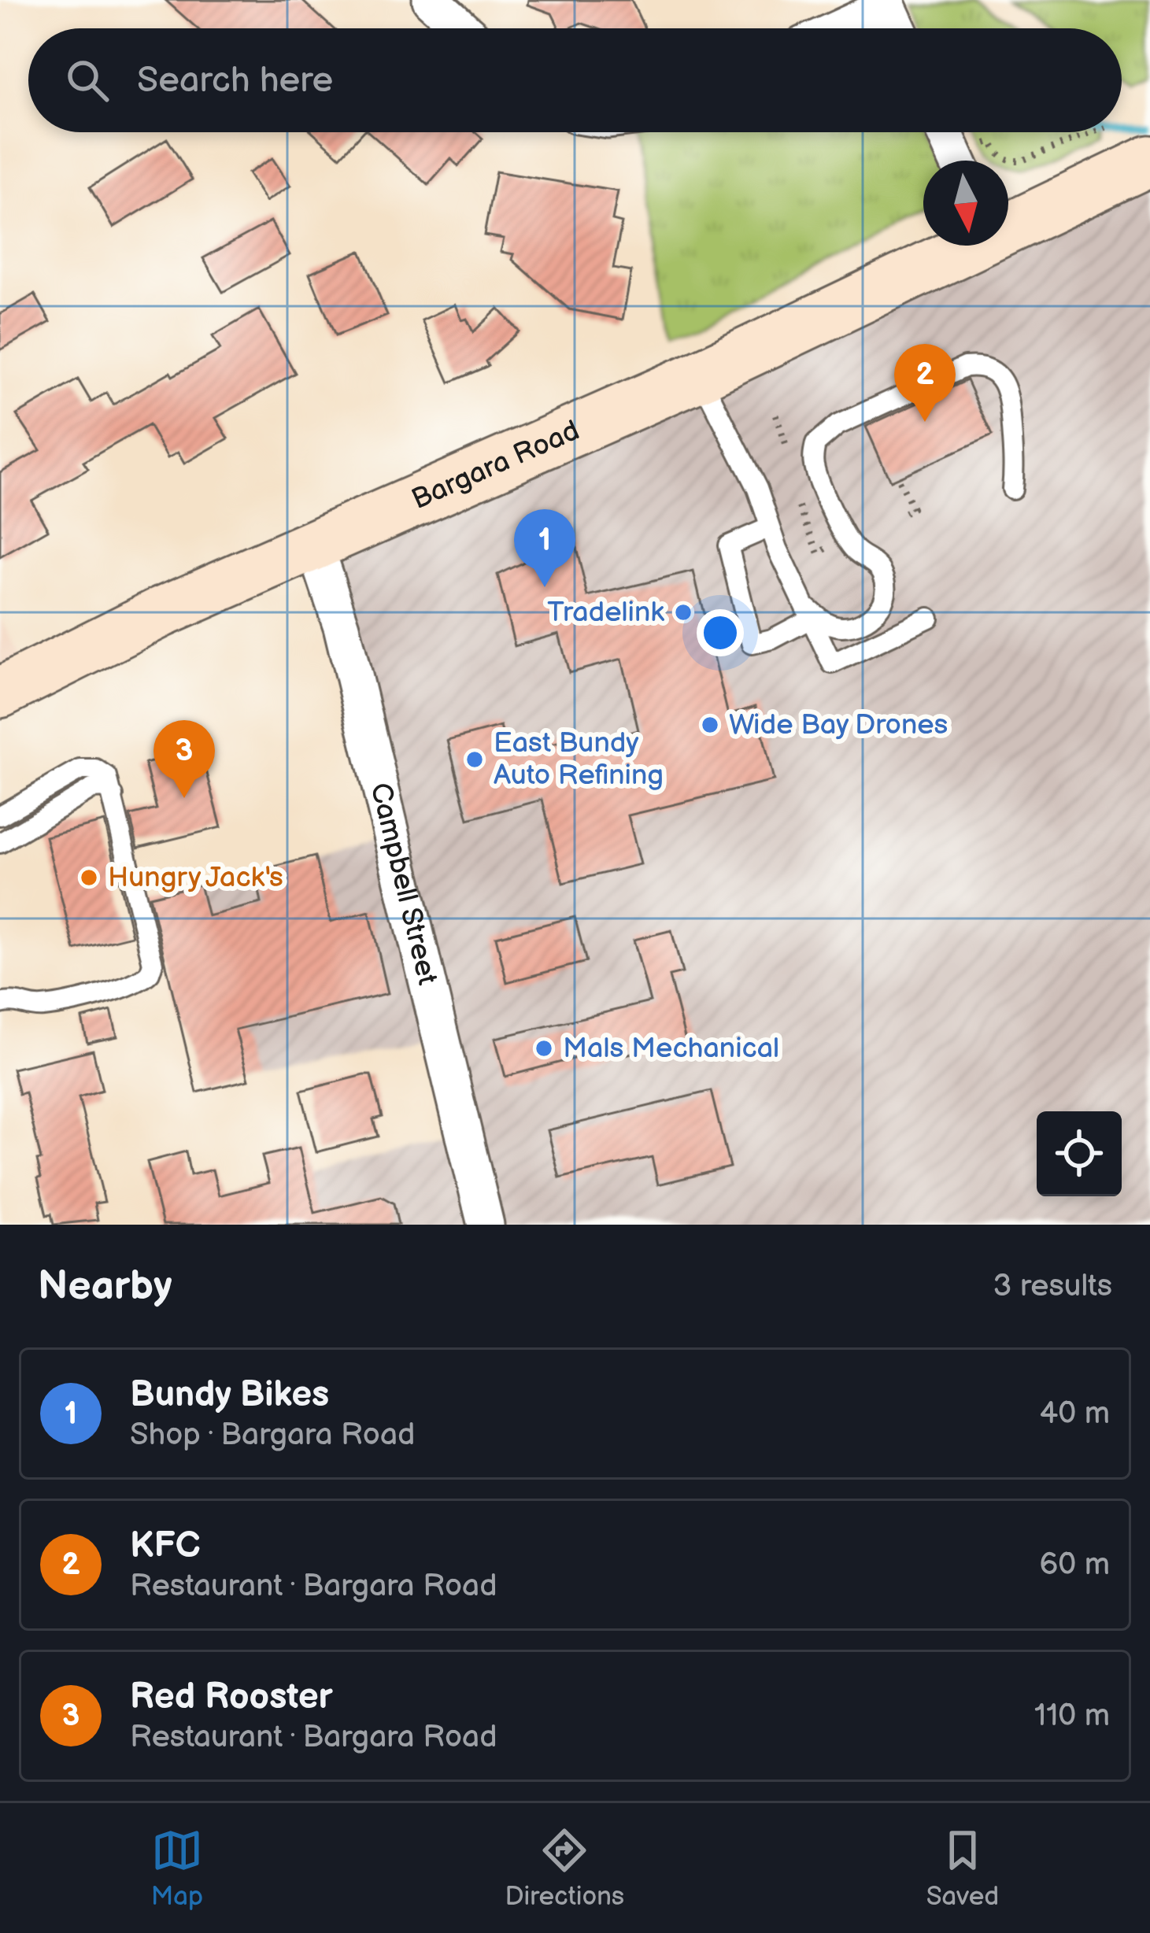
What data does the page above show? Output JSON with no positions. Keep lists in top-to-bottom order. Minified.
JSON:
{"streets":{"main road":["Bargara Road"],"street":["Campbell Street"]},"crossings":[["Bargara Road","Campbell Street"]],"places":["Tradelink","Wide Bay Drones","East Bundy Auto Refining","Hungry Jack's","Mals Mechanical"],"north":"bottom","page":{"search":"Search here","pins":["2","1","3"],"heading":["Nearby","3 results"],"list":[{"mark":"1","name":"Bundy Bikes","note":"Shop · Bargara Road","value":"40 m"},{"mark":"2","name":"KFC","note":"Restaurant · Bargara Road","value":"60 m"},{"mark":"3","name":"Red Rooster","note":"Restaurant · Bargara Road","value":"110 m"}],"nav":["Map","Directions","Saved"]}}
